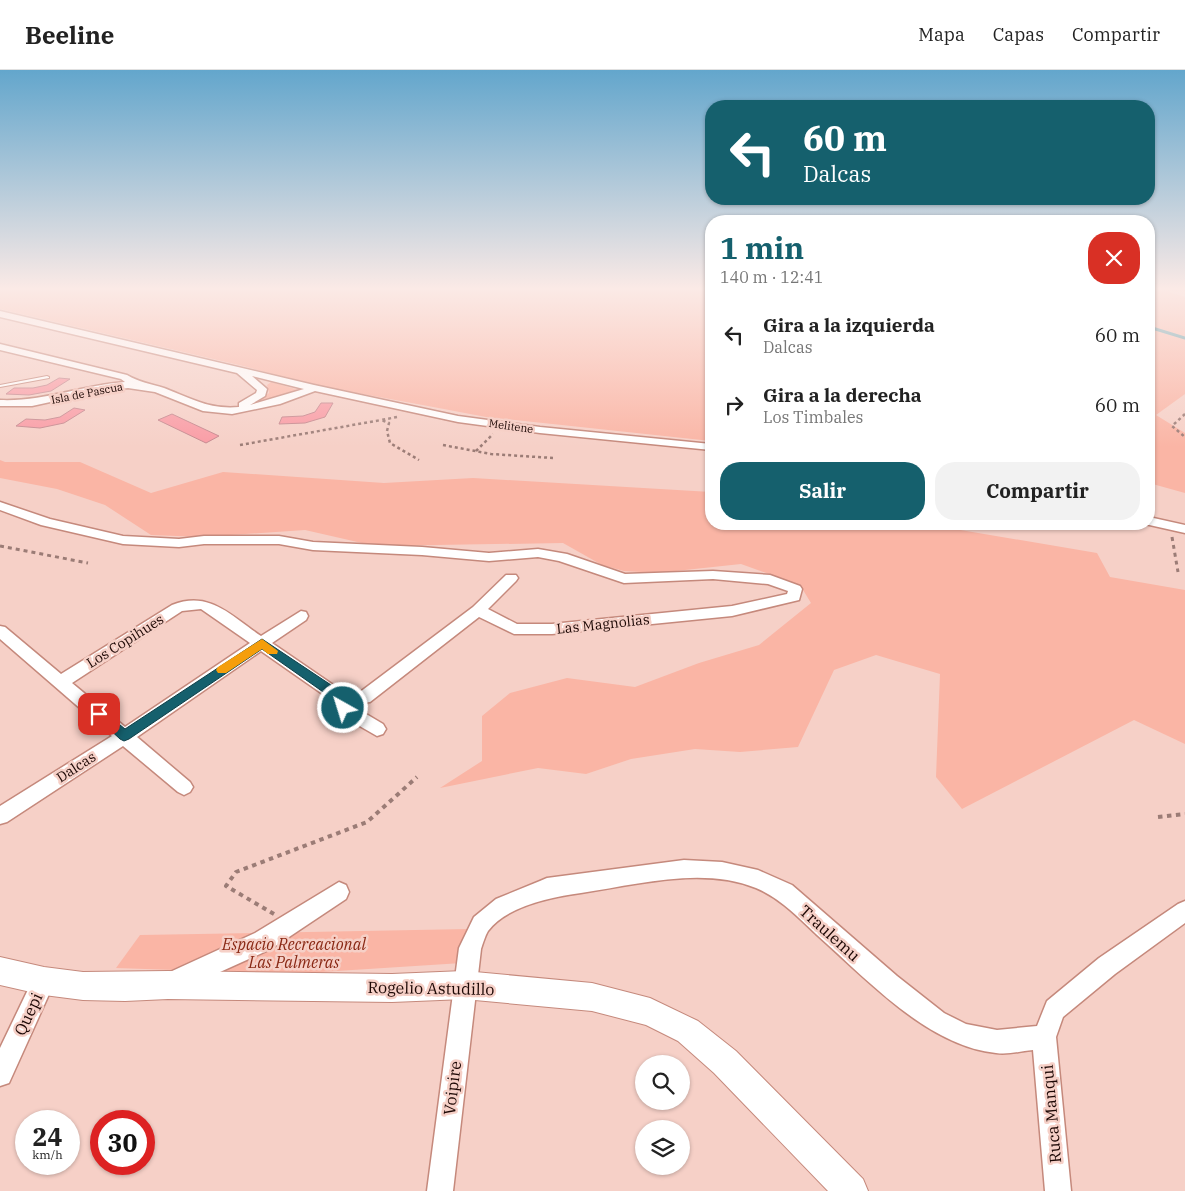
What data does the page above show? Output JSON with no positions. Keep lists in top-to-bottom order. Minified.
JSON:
{"streets":{"street":["Isla de Pascua","Melitene","Las Magnolias","Los Copihues","Dalcas","Traulemu","Rogelio Astudillo","Quepi","Voipire","Ruca Manqui"]},"crossings":[["Isla de Pascua","Melitene"],["Los Copihues","Dalcas"],["Traulemu","Rogelio Astudillo"],["Traulemu","Voipire"],["Traulemu","Ruca Manqui"],["Rogelio Astudillo","Quepi"],["Rogelio Astudillo","Voipire"]],"parks":["Espacio Recreacional Las Palmeras"],"page":{"header":"Beeline","nav":["Mapa","Capas","Compartir"],"turn":["60 m","Dalcas"],"heading":["1 min","140 m · 12:41"],"list":[{"name":"Gira a la izquierda","note":"Dalcas","value":"60 m"},{"name":"Gira a la derecha","note":"Los Timbales","value":"60 m"}],"buttons":["Salir","Compartir"],"speed":"24 km/h","limit":"30"}}
